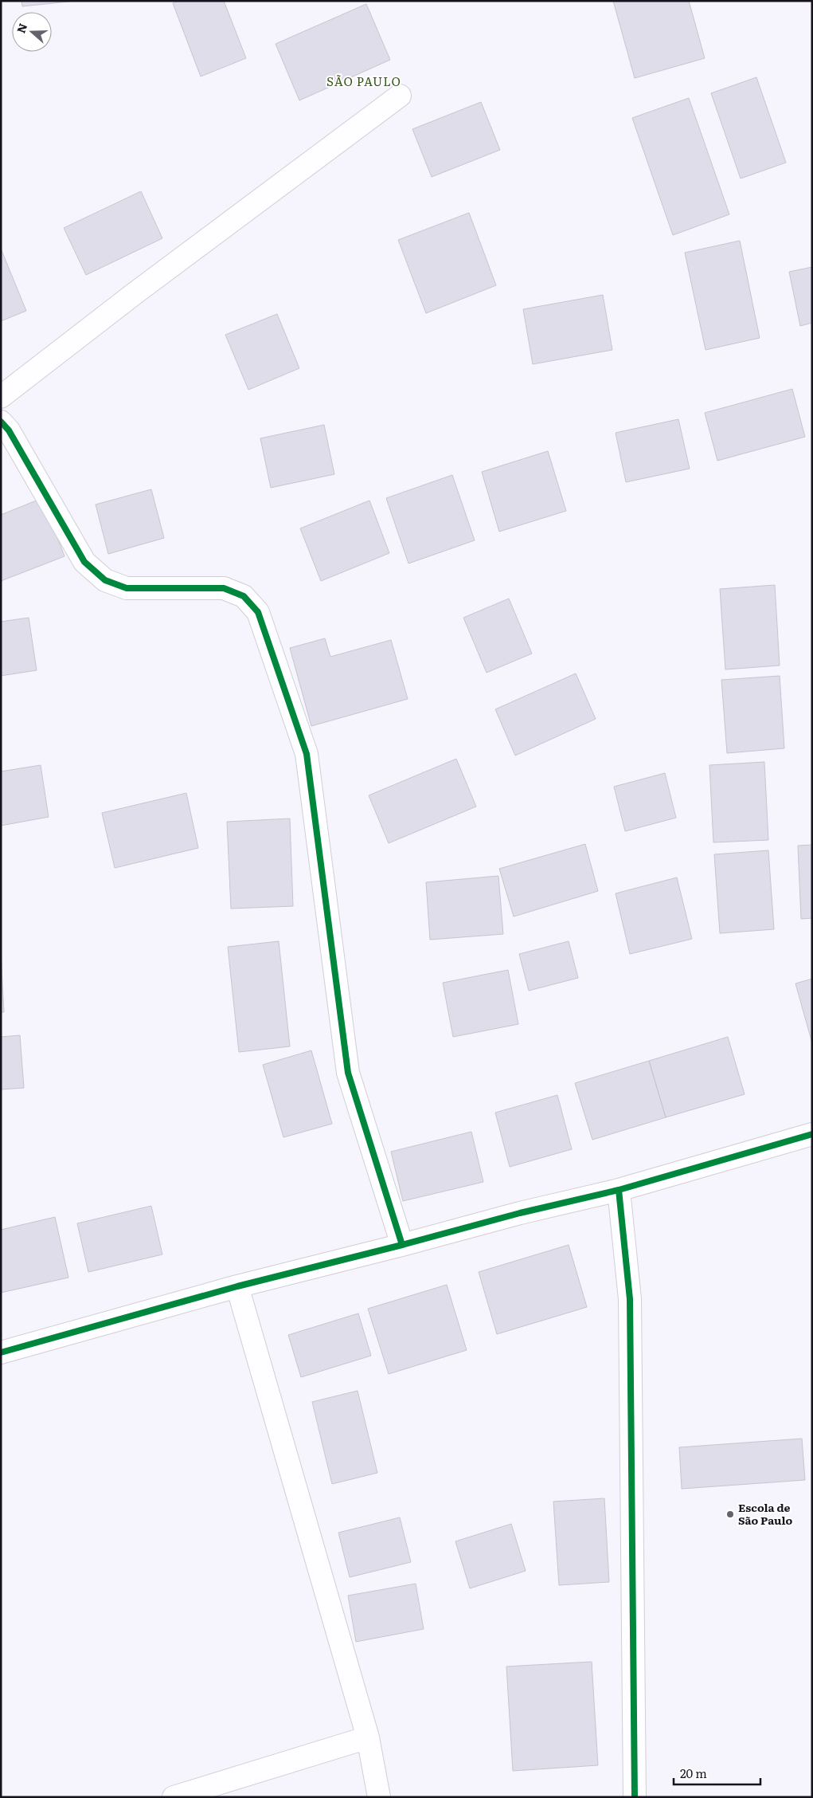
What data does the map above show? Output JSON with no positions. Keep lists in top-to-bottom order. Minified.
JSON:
{"districts":["SÃO PAULO"],"places":["Escola de São Paulo"],"scale_bar":"20 m","north":"left"}
